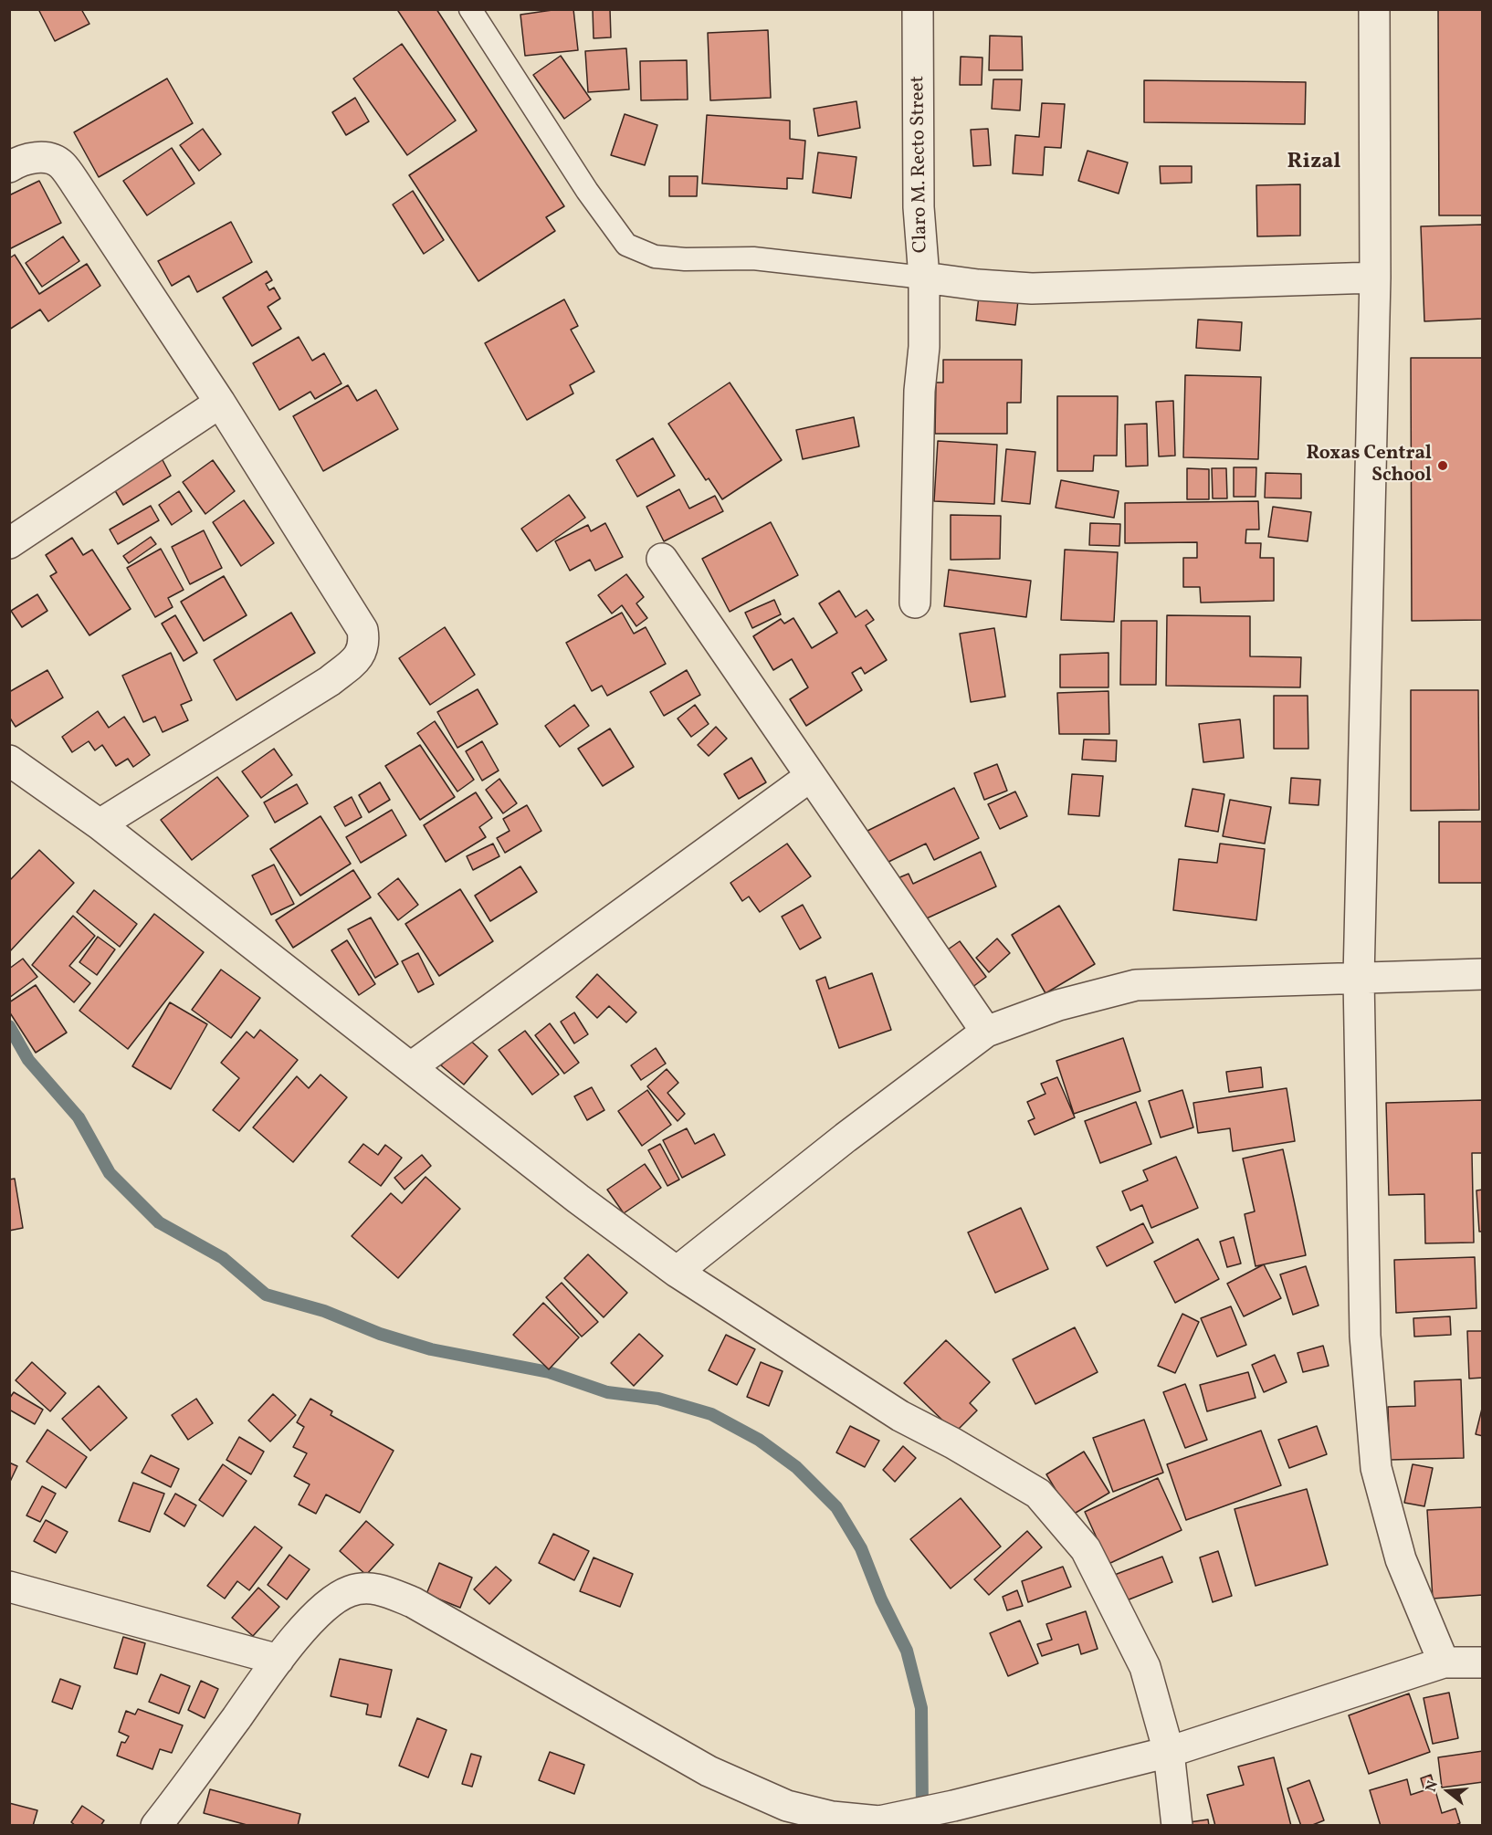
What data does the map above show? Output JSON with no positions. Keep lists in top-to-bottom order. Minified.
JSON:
{"streets":{"street":["Claro M. Recto Street"]},"districts":["Rizal"],"places":["Roxas Central School"],"north":"left"}
